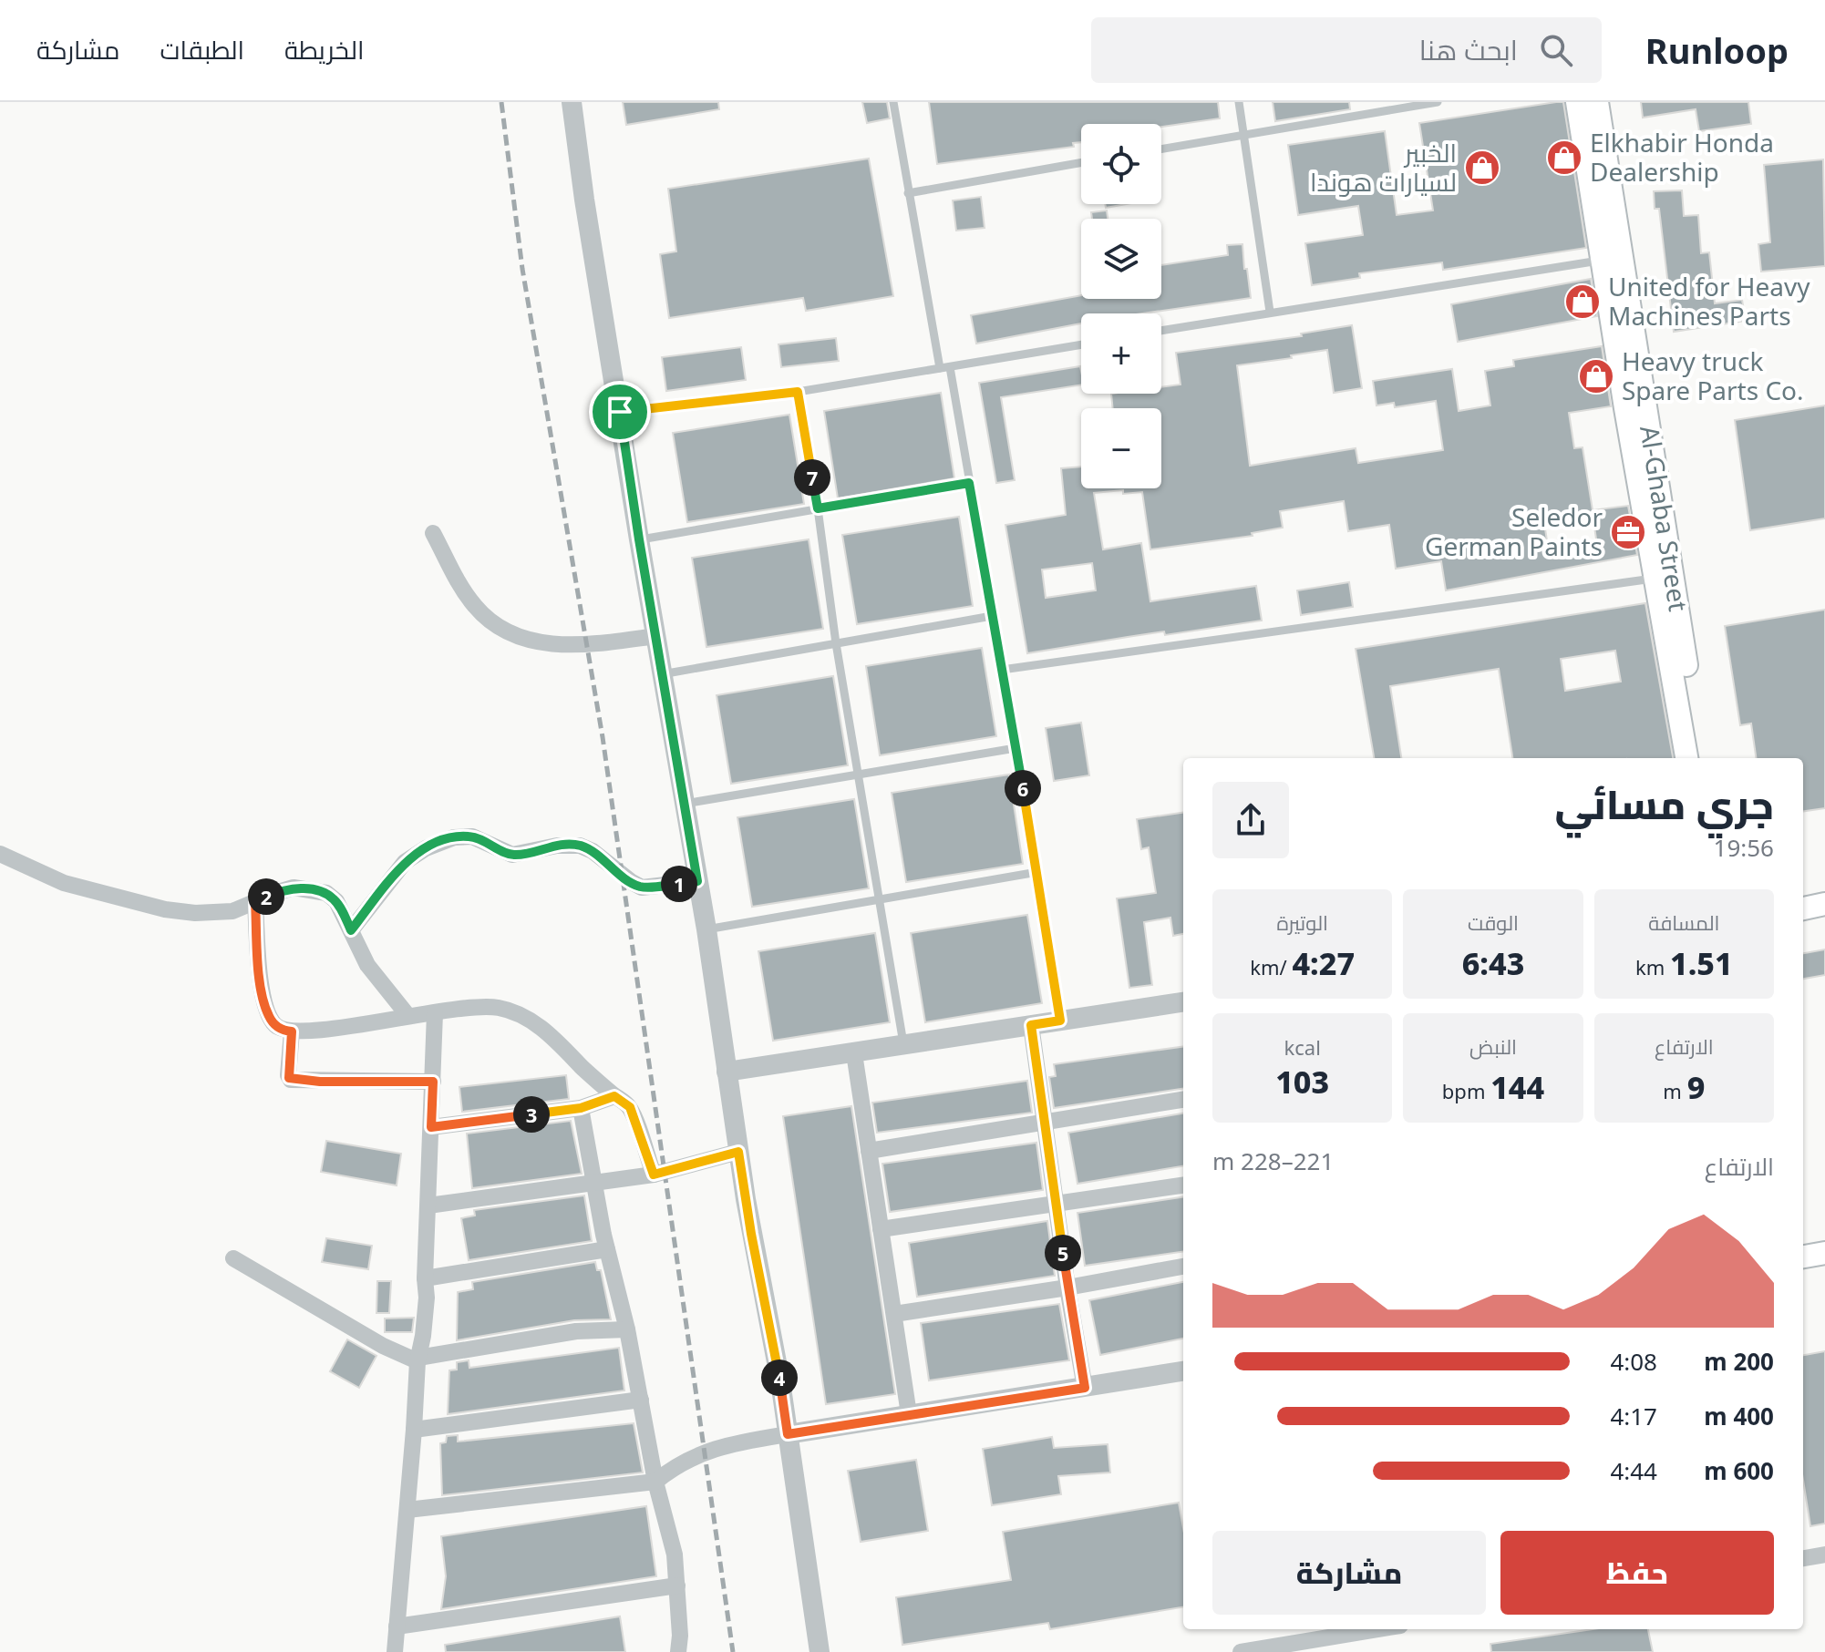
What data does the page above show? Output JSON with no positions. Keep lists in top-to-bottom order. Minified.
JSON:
{"streets":{"main road":["Al-Ghaba Street"]},"places":{"shop":["Elkhabir Honda Dealership","الخبير لسيارات هوندا","United for Heavy Machines Parts","Heavy truck Spare Parts Co."],"office":["Seledor German Paints"]},"page":{"header":"Runloop","search":"ابحث هنا","nav":["الخريطة","الطبقات","مشاركة"],"map_buttons":["+","−"],"pins":["7","6","1","2","3","5","4"],"heading":["جري مسائي","19:56"],"stats":[["المسافة","1.51 km"],["الوقت","6:43"],["الوتيرة","4:27 /km"],["الارتفاع","9 m"],["النبض","144 bpm"],["kcal","103"]],"chart":["الارتفاع","221–228 m"],"list":[{"name":"200 m","note":"4:08"},{"name":"400 m","note":"4:17"},{"name":"600 m","note":"4:44"}],"buttons":["حفظ","مشاركة"]}}
